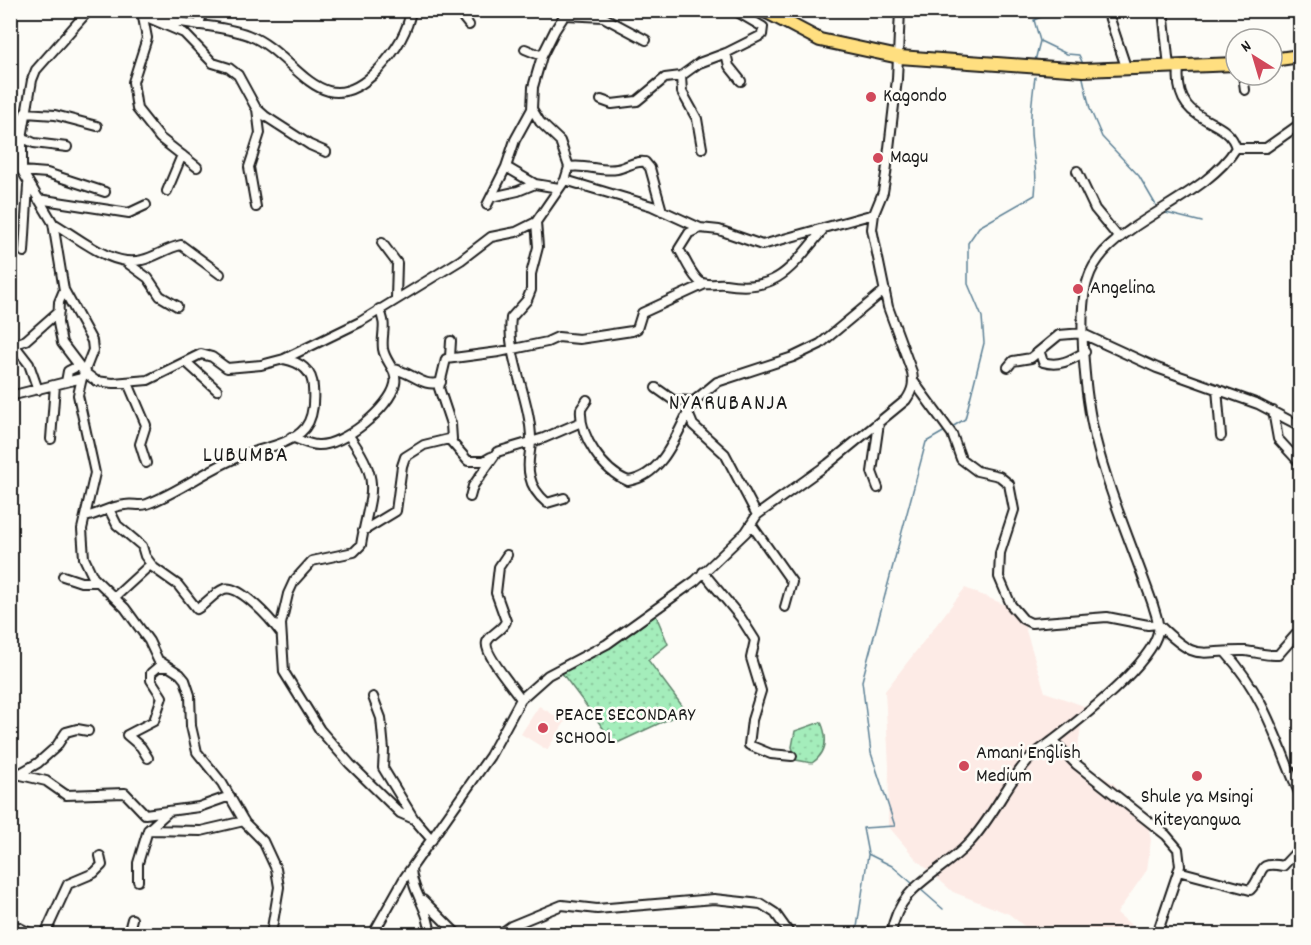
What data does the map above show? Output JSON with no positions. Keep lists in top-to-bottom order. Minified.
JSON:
{"districts":["NYARUBANJA","LUBUMBA"],"places":["Kagondo","Magu","Angelina","PEACE SECONDARY SCHOOL","Amani English Medium","Shule ya Msingi Kiteyangwa"],"north":"top left"}
